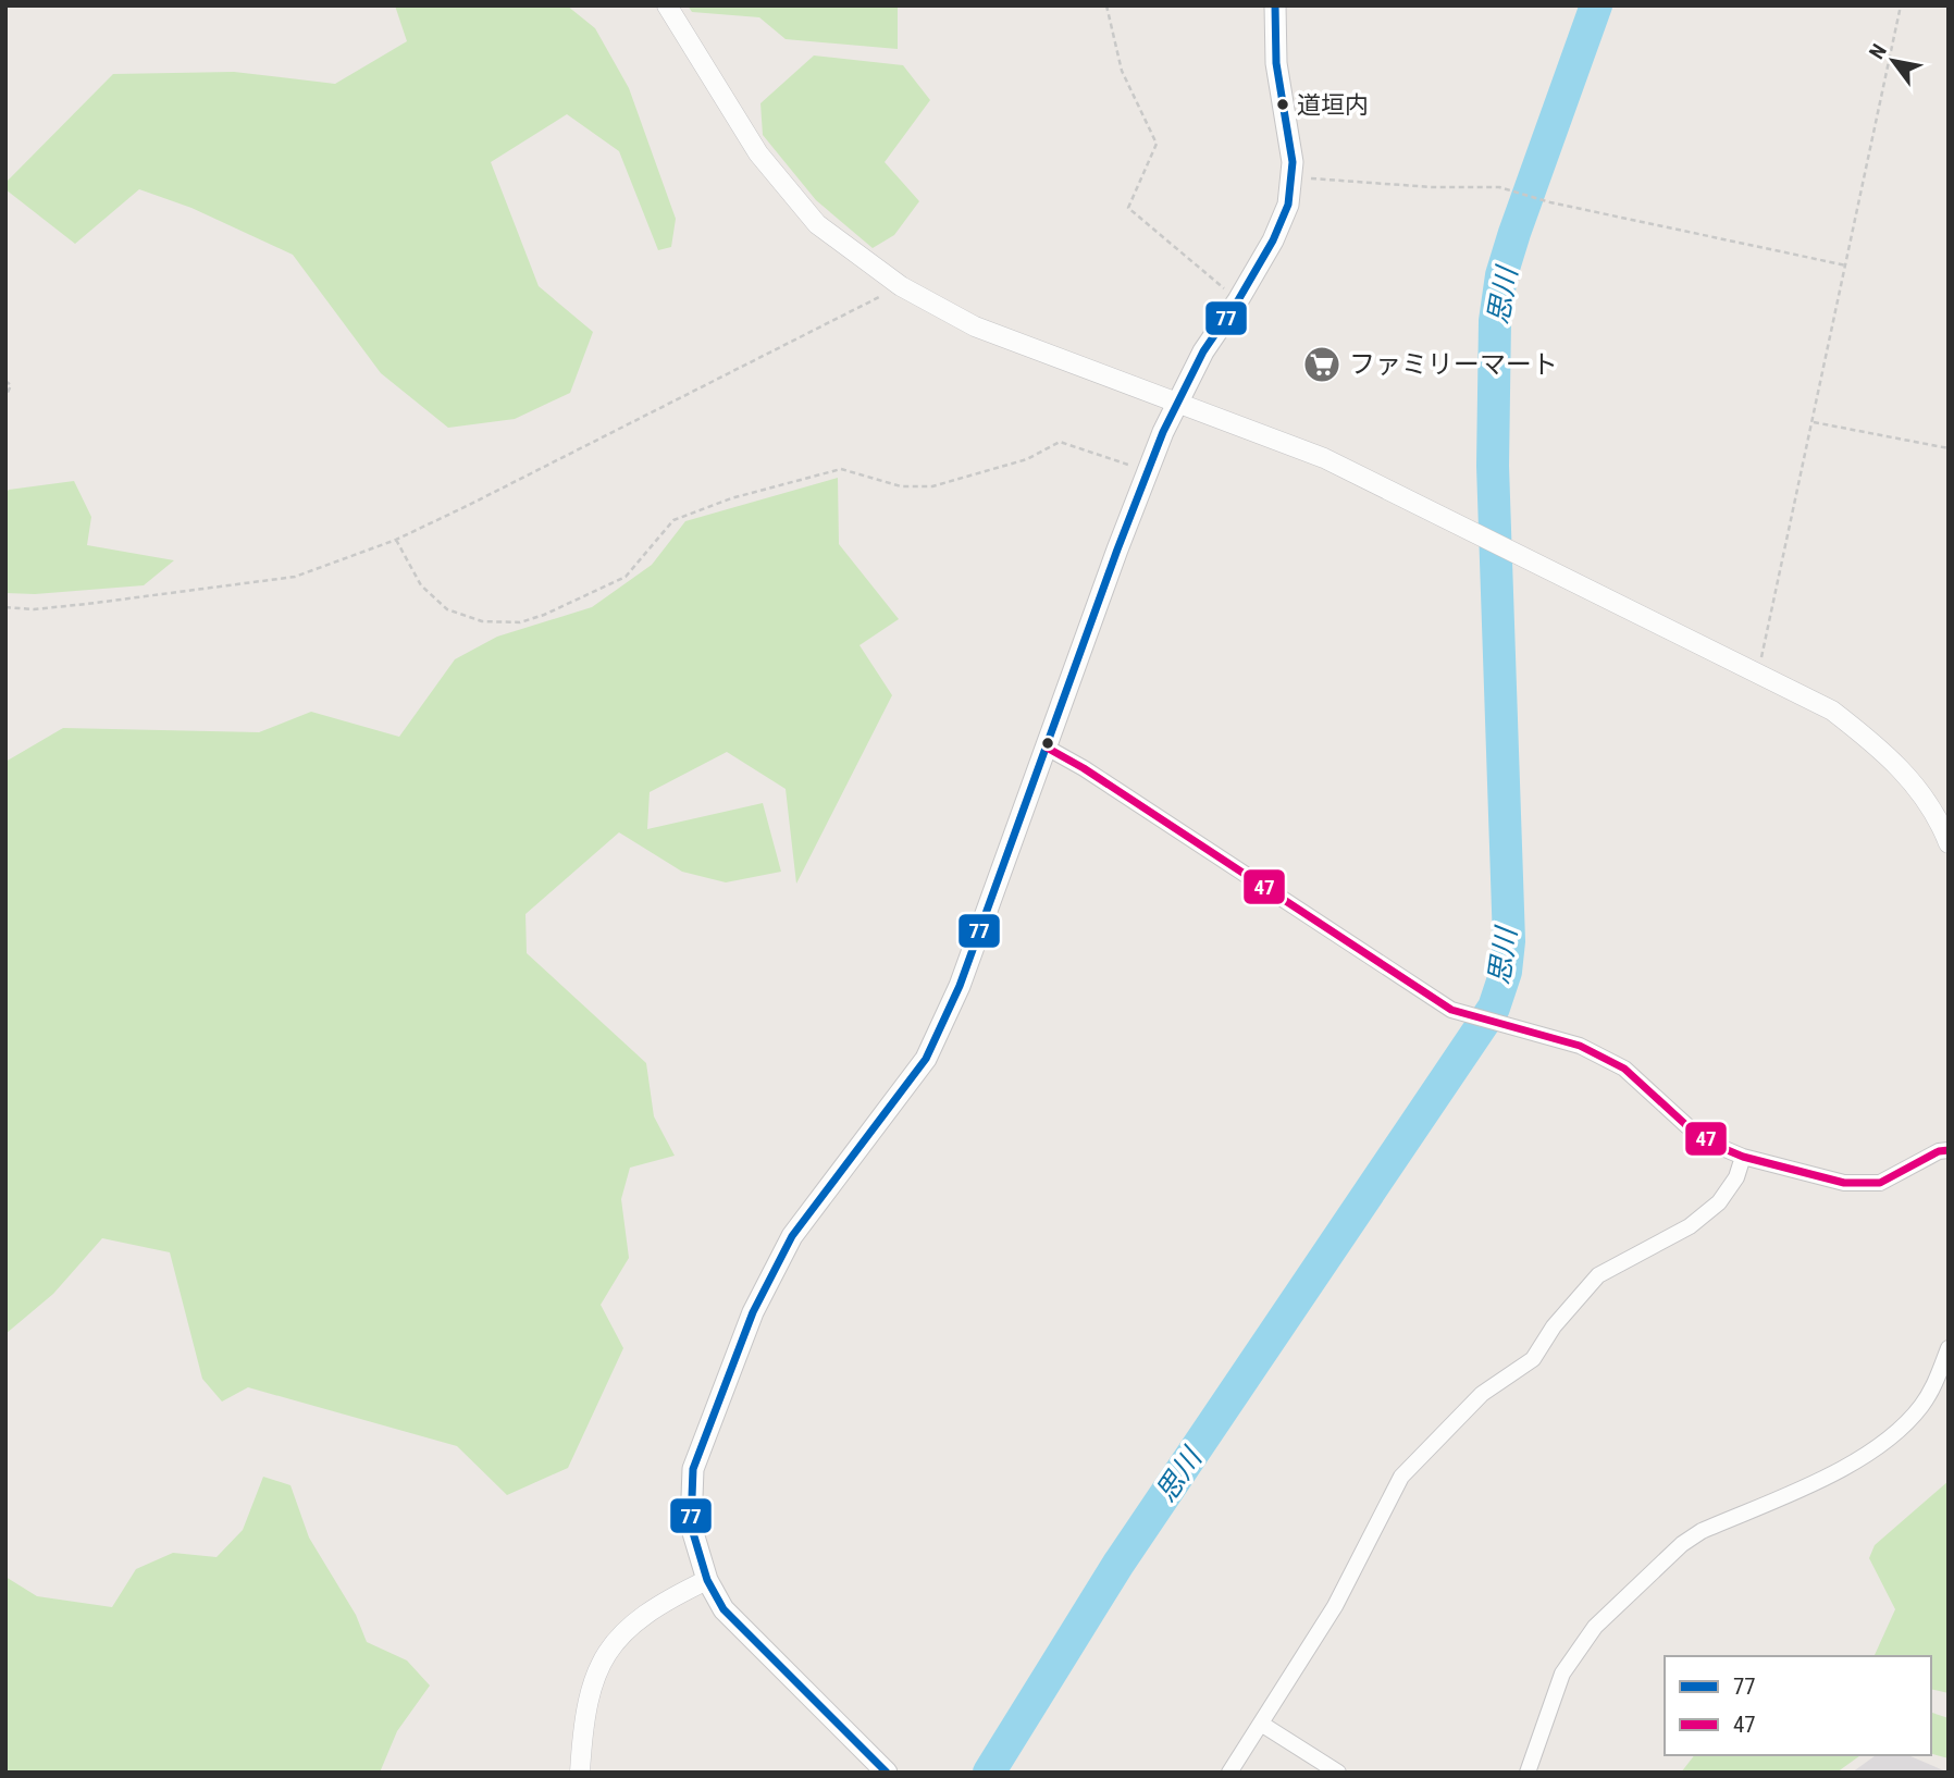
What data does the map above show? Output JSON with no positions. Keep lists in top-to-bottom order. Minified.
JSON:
{"water":["思川"],"places":{"other":["道垣内"],"supermarket":["ファミリーマート"]},"lines":["transit line 77","transit line 47"],"legend":["77","47"],"north":"top left"}
